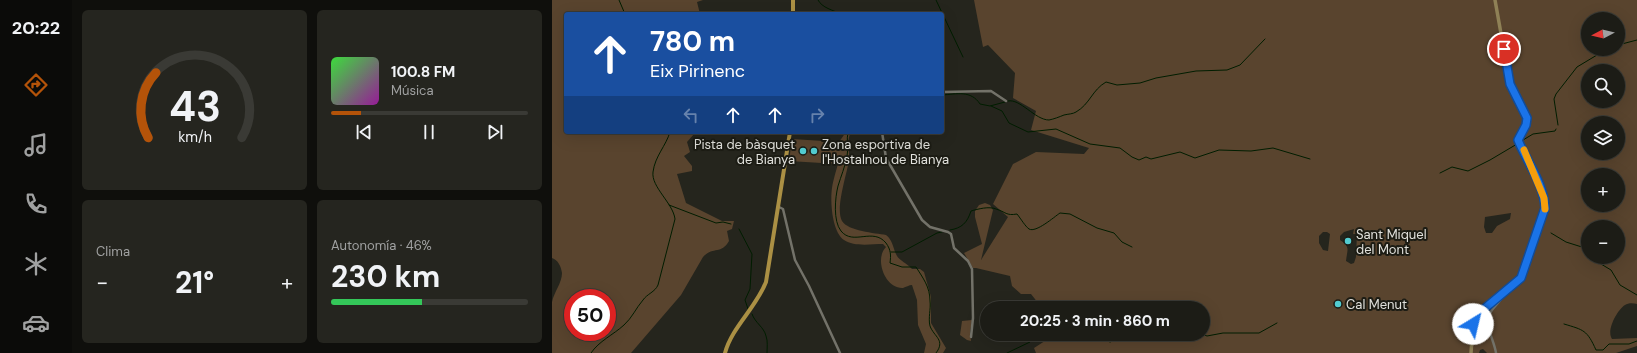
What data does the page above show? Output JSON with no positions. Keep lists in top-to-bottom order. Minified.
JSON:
{"places":["Pista de bàsquet de Bianya","Zona esportiva de l'Hostalnou de Bianya","Sant Miquel del Mont","Cal Menut"],"north":"left","page":{"tabs":"20:22","map_buttons":["+","−"],"turn":["780 m","Eix Pirinenc"],"song":["100.8 FM","Música"],"tile":["Clima",["Autonomía · 46%","230 km"]],"heat":["−","21°","+"],"limit":"50","trip":"20:25 · 3 min · 860 m","gauge":["43","km/h"]}}
